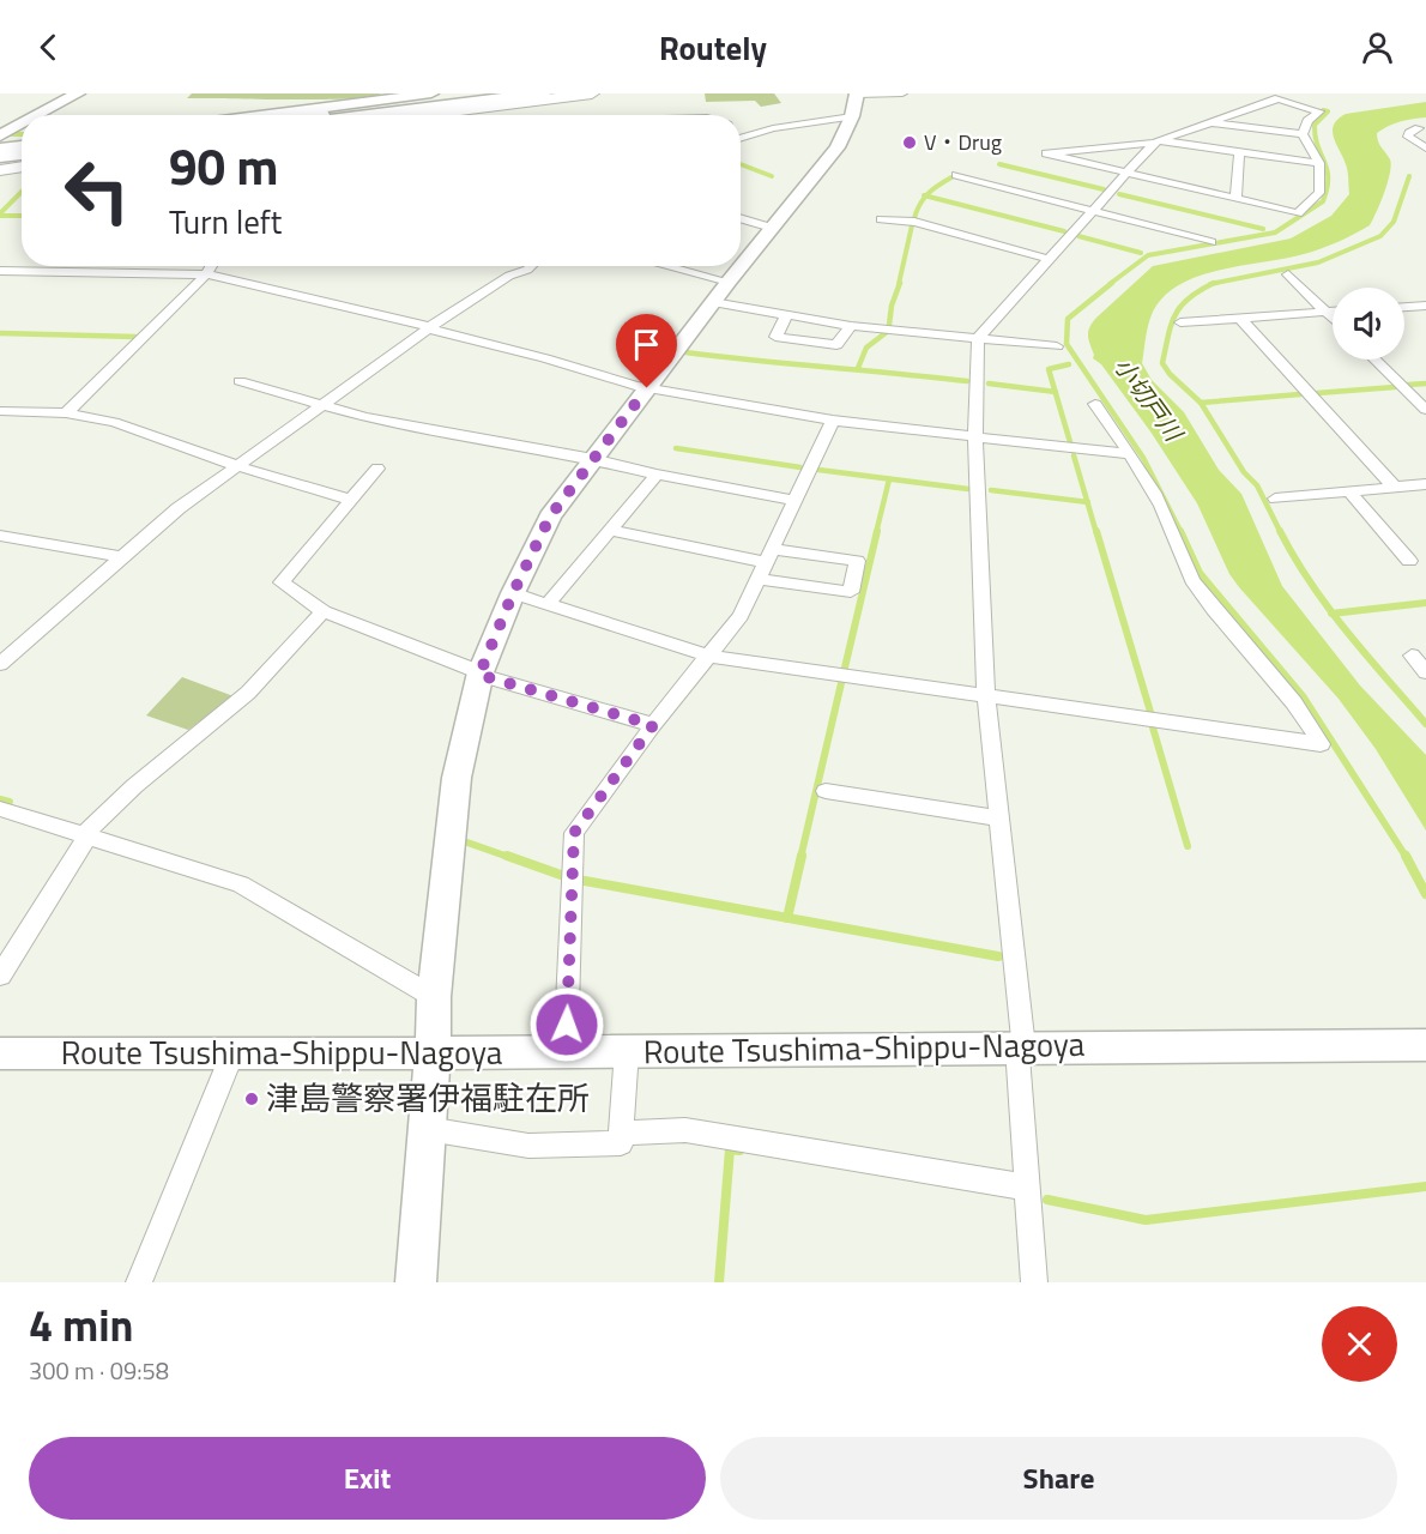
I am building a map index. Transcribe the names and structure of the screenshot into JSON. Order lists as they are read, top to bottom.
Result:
{
  "streets": {
    "main road": ["Route Tsushima-Shippu-Nagoya"]
  },
  "water": ["小切戸川"],
  "places": ["V・Drug", "津島警察署伊福駐在所"],
  "page": {
    "header": "Routely",
    "turn": ["90 m", "Turn left"],
    "heading": ["4 min", "300 m · 09:58"],
    "buttons": ["Exit", "Share"]
  }
}
